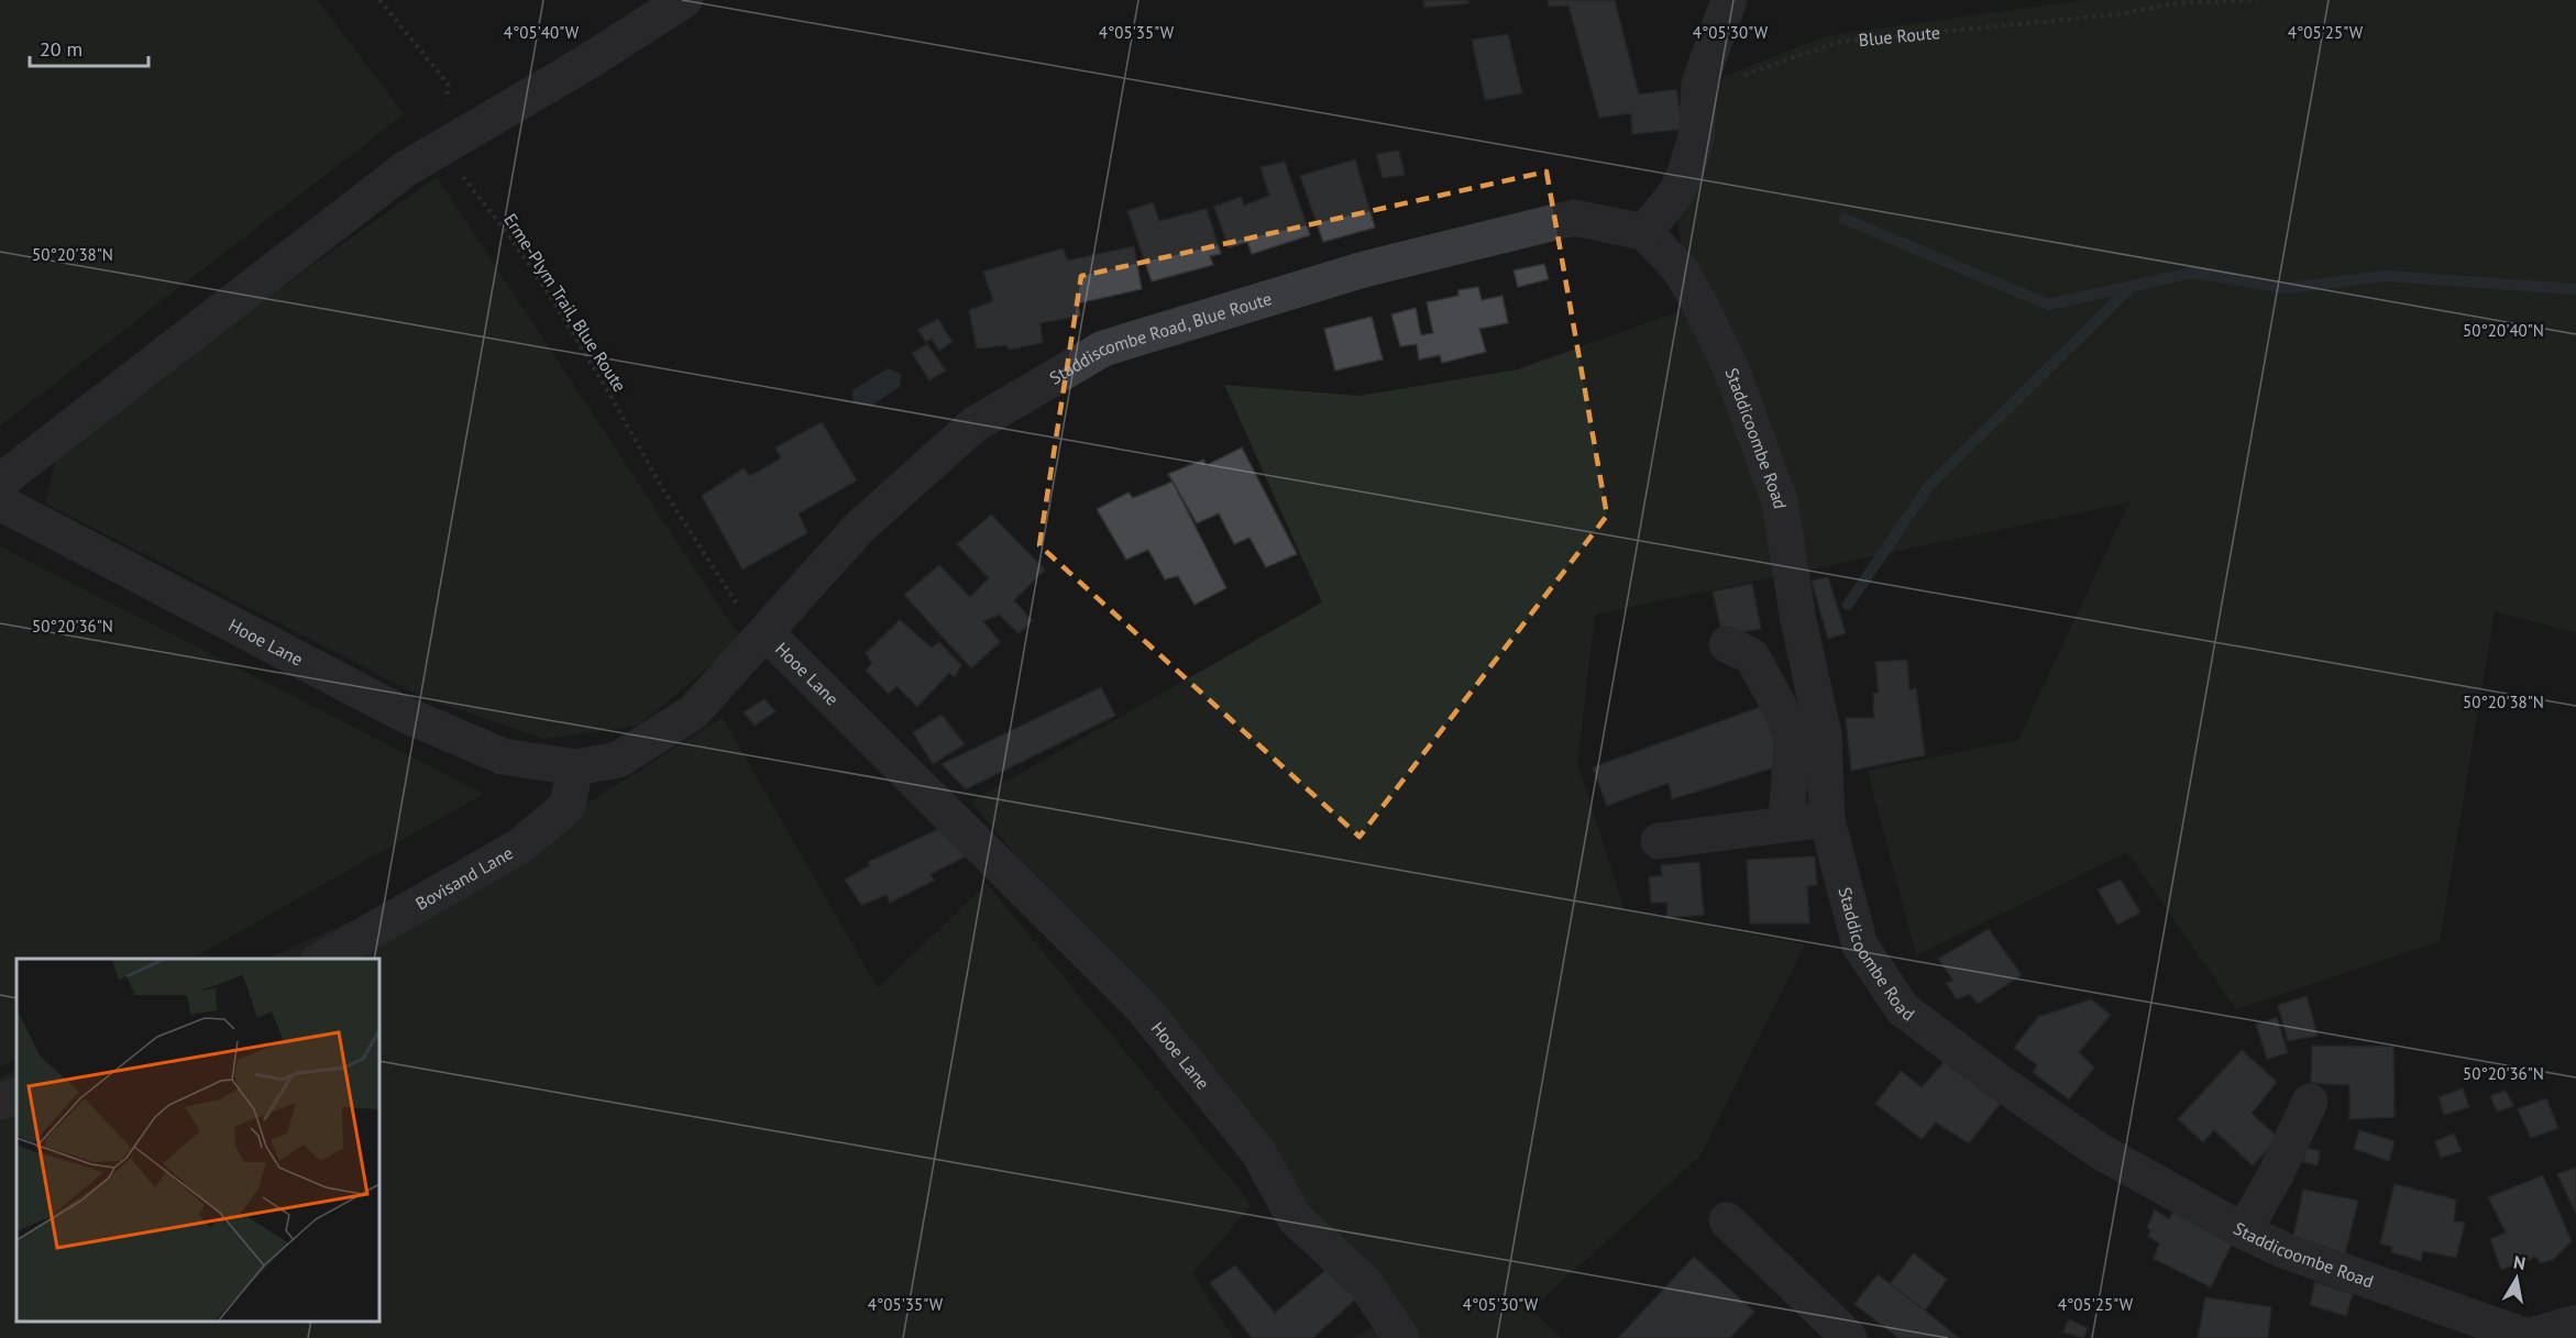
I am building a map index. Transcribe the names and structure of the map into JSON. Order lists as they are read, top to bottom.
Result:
{
  "streets": {
    "street": [
      "Staddiscombe Road, Blue Route",
      "Staddicoombe Road",
      "Hooe Lane",
      "Bovisand Lane"
    ],
    "path": ["Blue Route", "Erme-Plym Trail, Blue Route"]
  },
  "crossings": [
    ["Staddiscombe Road, Blue Route", "Staddicoombe Road"],
    ["Staddiscombe Road, Blue Route", "Hooe Lane"],
    ["Hooe Lane", "Bovisand Lane"]
  ],
  "scale_bar": "20 m",
  "north": "top",
  "coordinates": [
    "4°05'40\"W",
    "4°05'35\"W",
    "4°05'30\"W",
    "4°05'25\"W",
    "50°20'38\"N",
    "50°20'40\"N",
    "50°20'36\"N"
  ]
}
